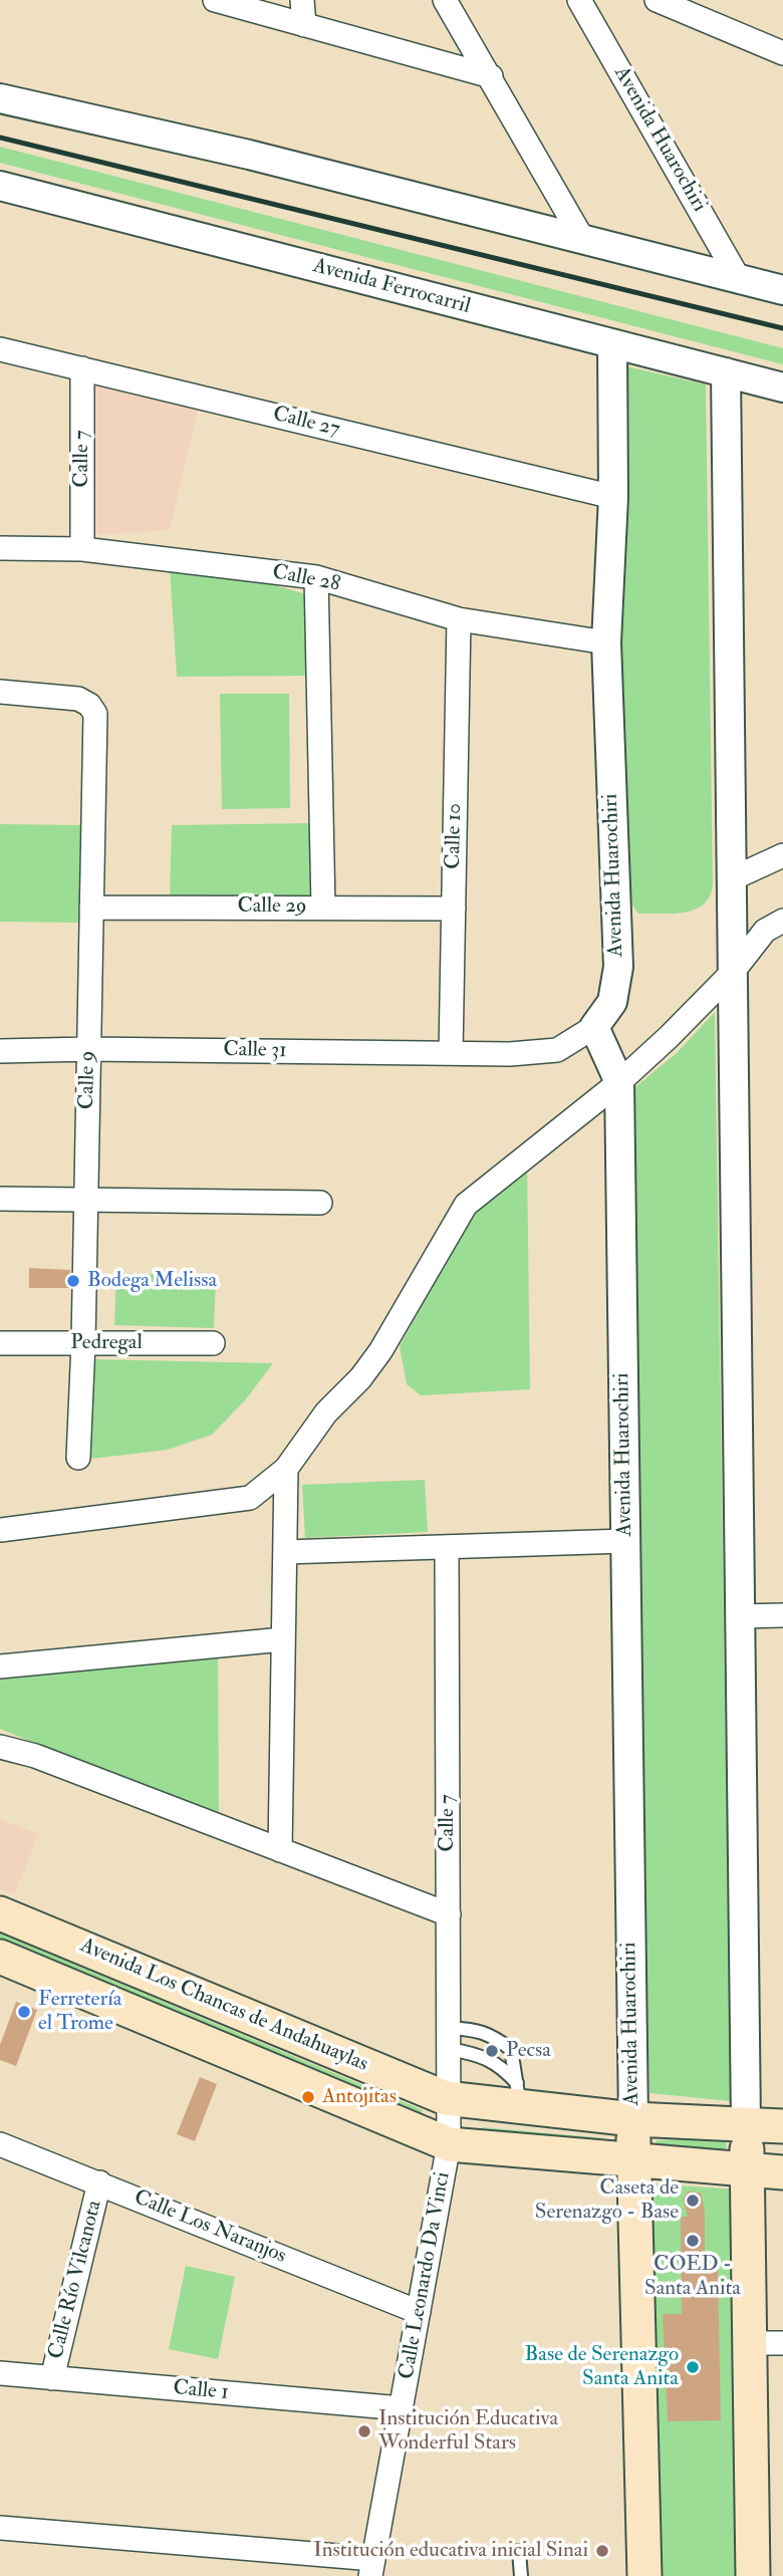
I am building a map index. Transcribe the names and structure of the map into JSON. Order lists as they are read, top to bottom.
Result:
{
  "streets": {
    "main road": ["Avenida Huarochiri", "Avenida Los Chancas de Andahuaylas"],
    "street": [
      "Avenida Ferrocarril",
      "Calle 27",
      "Calle 7",
      "Calle 28",
      "Calle 10",
      "Calle 29",
      "Calle 31",
      "Calle 9",
      "Pedregal",
      "Calle Los Naranjos",
      "Calle Leonardo Da Vinci",
      "Calle Río Vilcanota",
      "Calle 1"
    ]
  },
  "crossings": [
    ["Avenida Huarochiri", "Avenida Ferrocarril"],
    ["Avenida Huarochiri", "Calle 27"],
    ["Avenida Huarochiri", "Calle 28"],
    ["Avenida Huarochiri", "Calle 31"],
    ["Avenida Huarochiri", "Avenida Los Chancas de Andahuaylas"],
    ["Calle 27", "Calle 7"],
    ["Calle 7", "Calle 28"],
    ["Calle 7", "Avenida Los Chancas de Andahuaylas"],
    ["Calle 7", "Calle Leonardo Da Vinci"],
    ["Calle 28", "Calle 10"],
    ["Calle 10", "Calle 29"],
    ["Calle 10", "Calle 31"],
    ["Calle 29", "Calle 9"],
    ["Calle 31", "Calle 9"],
    ["Calle 9", "Pedregal"],
    ["Avenida Los Chancas de Andahuaylas", "Calle Leonardo Da Vinci"],
    ["Calle Los Naranjos", "Calle Leonardo Da Vinci"],
    ["Calle Los Naranjos", "Calle Río Vilcanota"],
    ["Calle Leonardo Da Vinci", "Calle 1"],
    ["Calle Río Vilcanota", "Calle 1"]
  ],
  "places": [
    "Bodega Melissa",
    "Ferretería el Trome",
    "Pecsa",
    "Antojitas",
    "Caseta de Serenazgo - Base",
    "COED - Santa Anita",
    "Base de Serenazgo Santa Anita",
    "Institución Educativa Wonderful Stars",
    "Institución educativa inicial Sinai"
  ]
}
